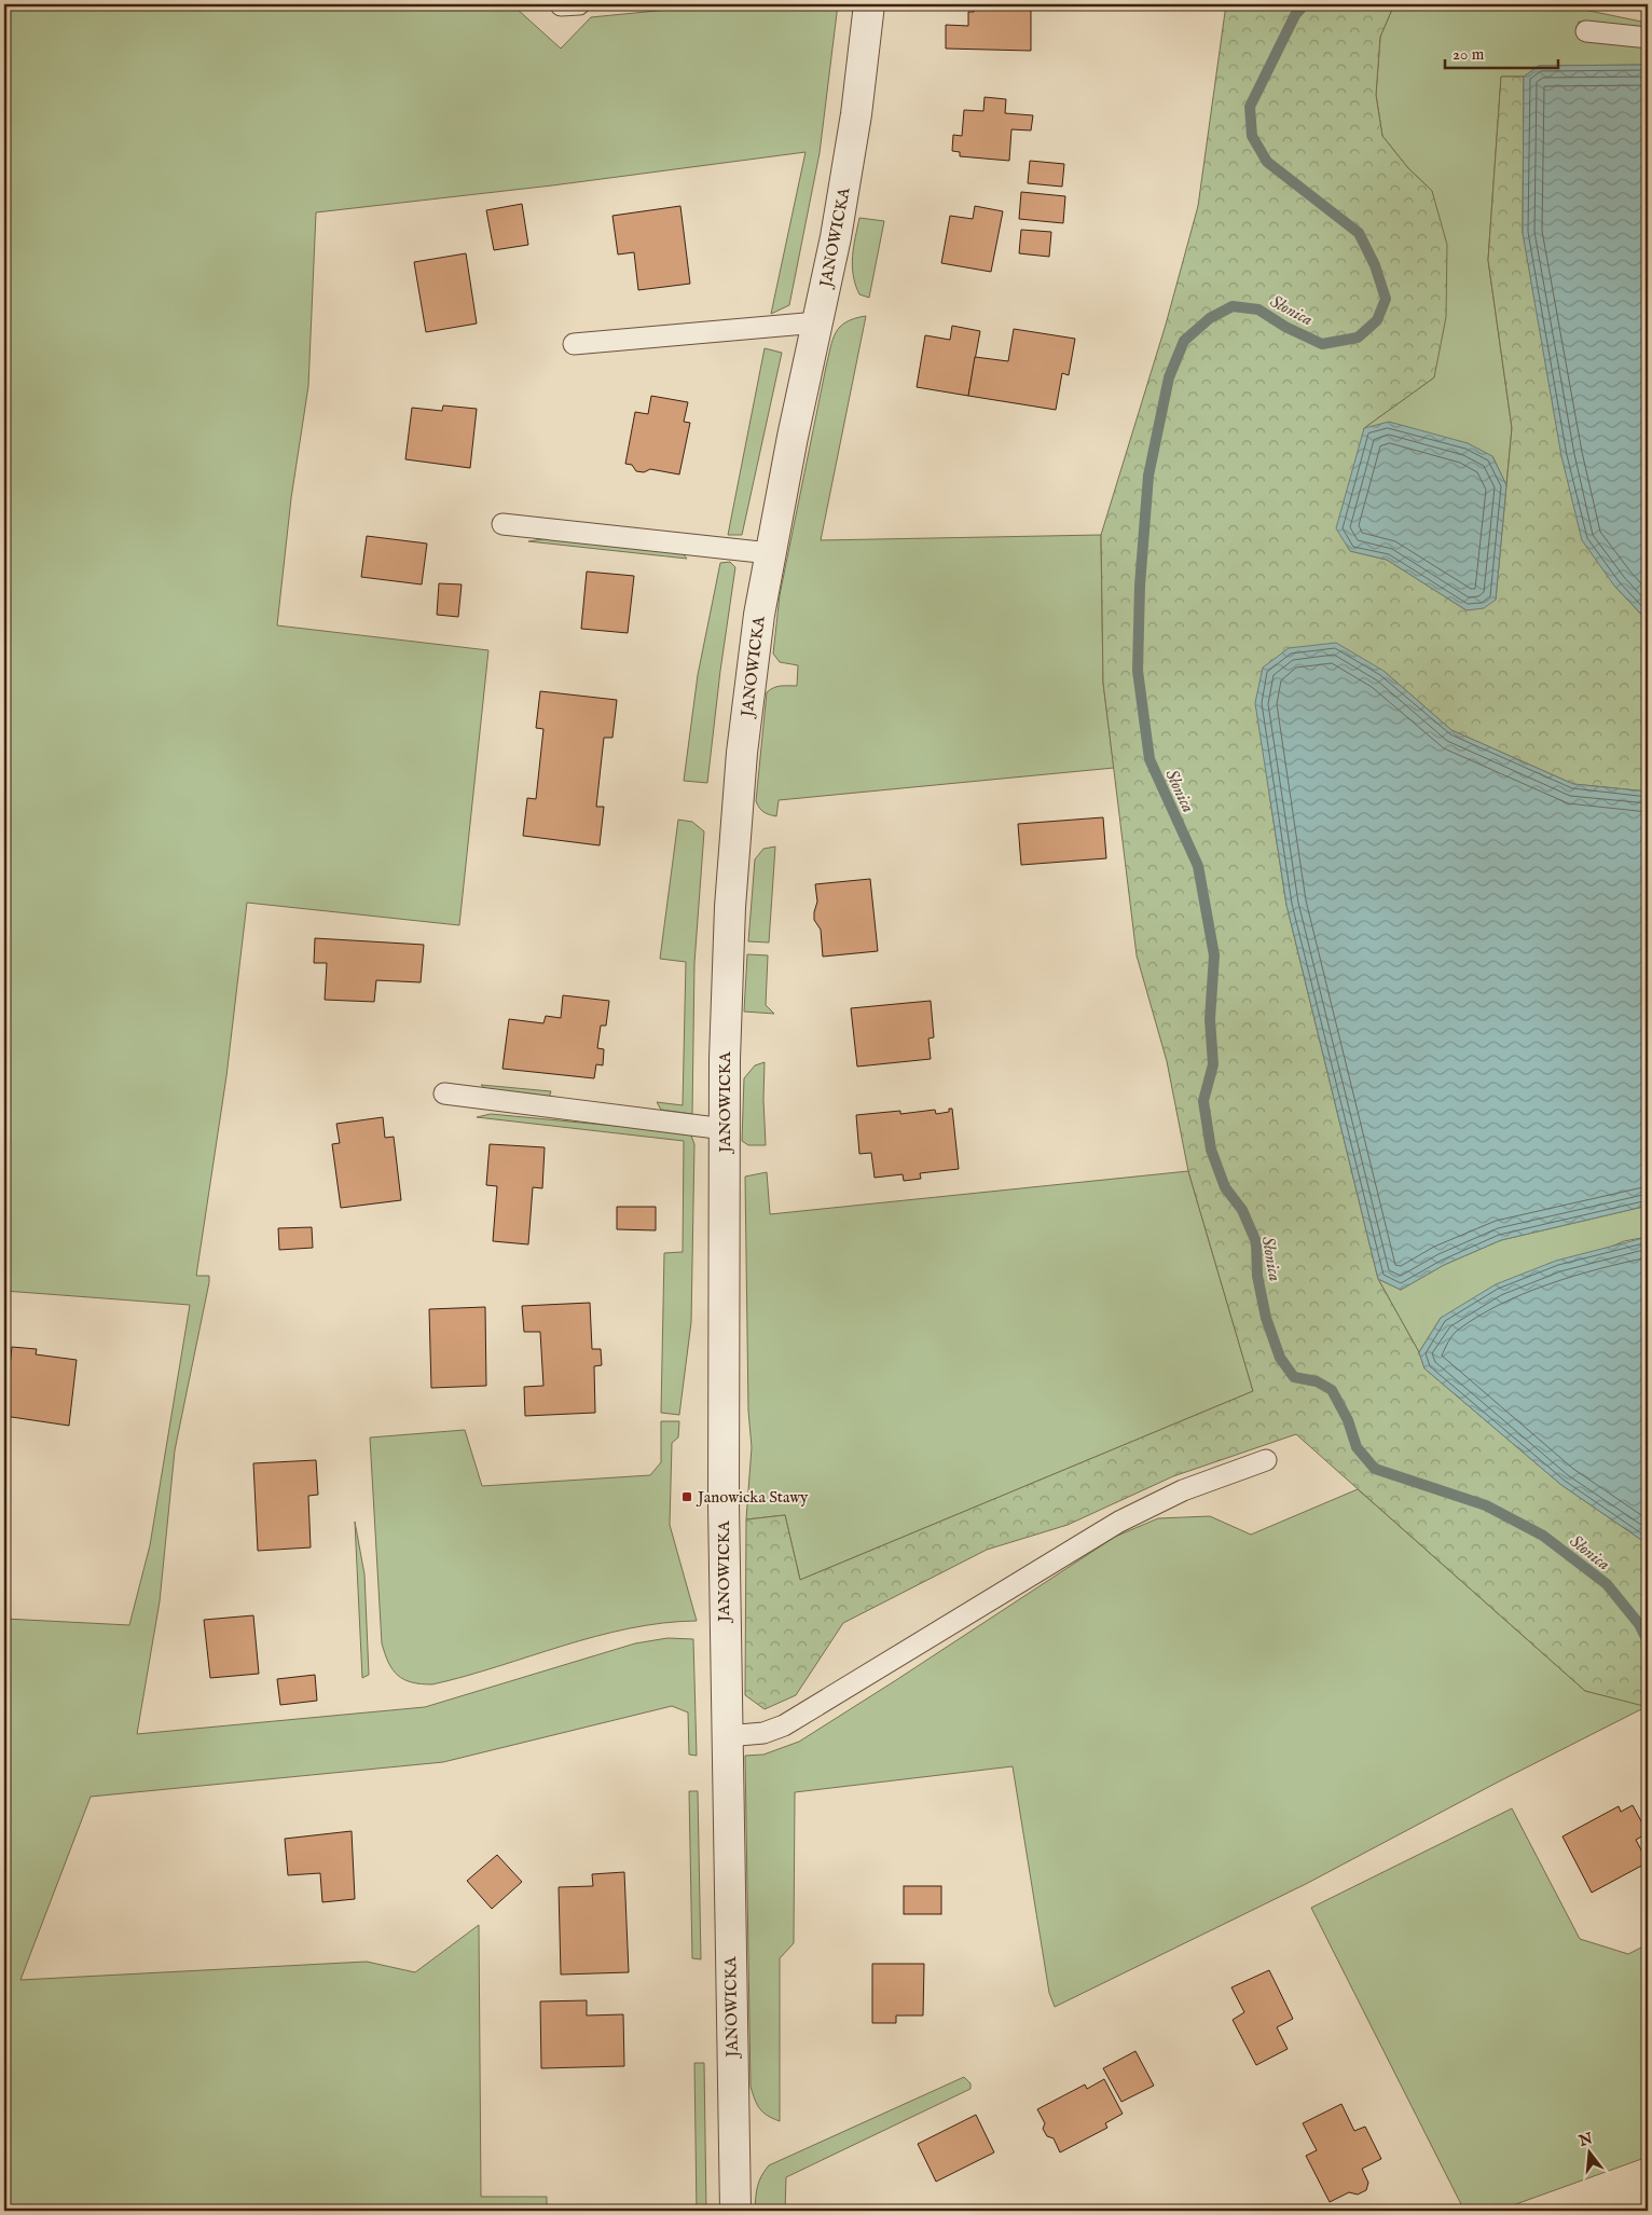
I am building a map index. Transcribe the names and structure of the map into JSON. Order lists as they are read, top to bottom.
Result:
{
  "streets": {
    "street": ["JANOWICKA"]
  },
  "water": ["Słonica"],
  "places": {
    "transit": ["Janowicka Stawy"]
  },
  "scale_bar": "20 m",
  "north": "top"
}
